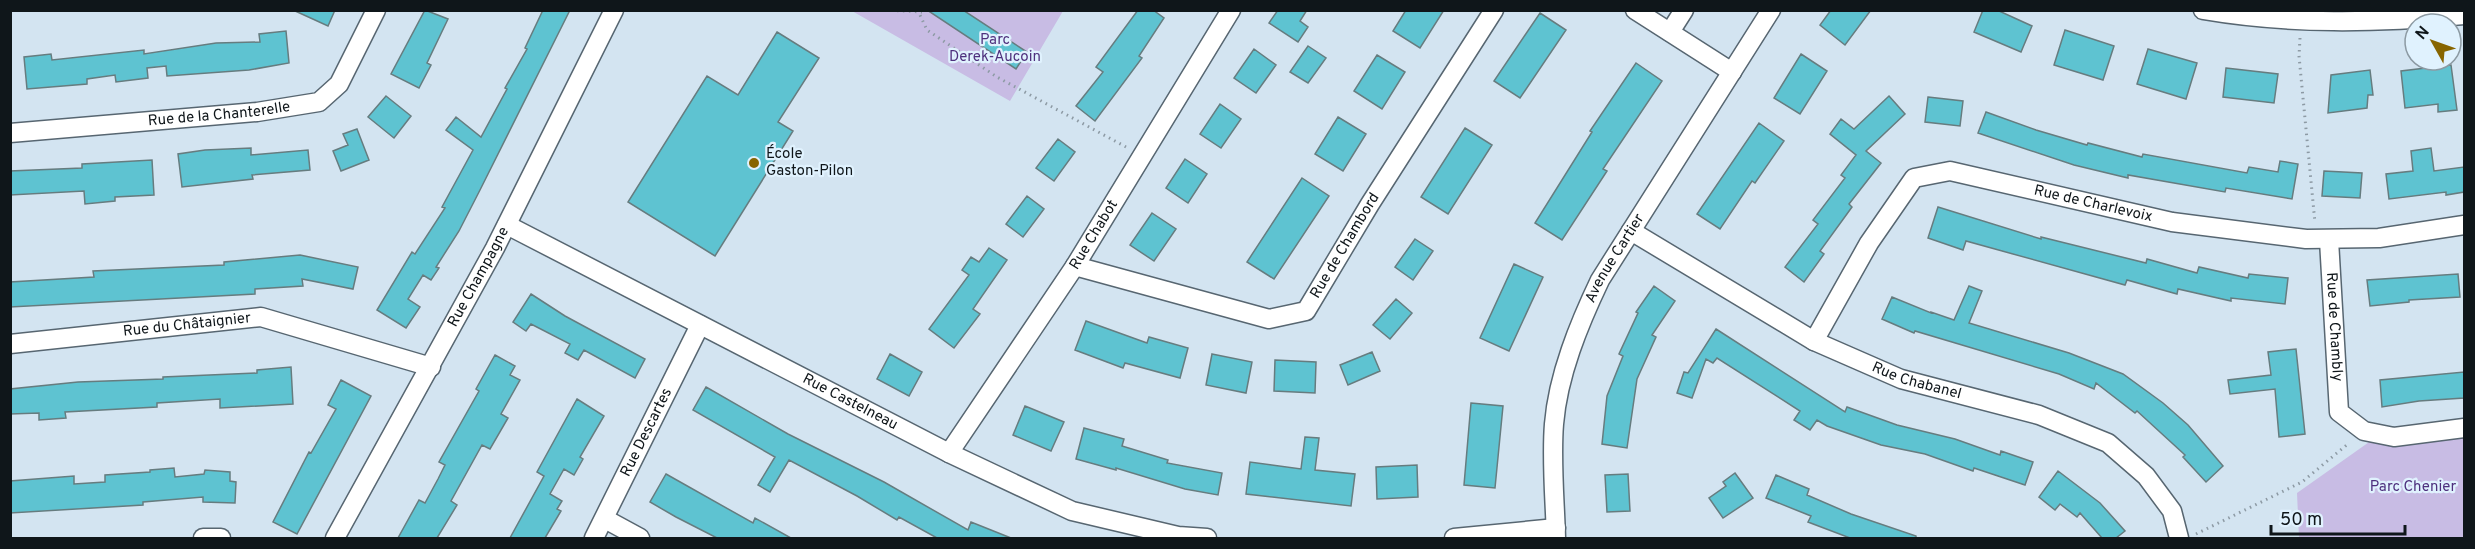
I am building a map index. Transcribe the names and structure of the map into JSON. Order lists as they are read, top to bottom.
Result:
{
  "streets": {
    "street": [
      "Rue de la Chanterelle",
      "Rue de Charlevoix",
      "Rue Chabot",
      "Rue de Chambord",
      "Avenue Cartier",
      "Rue Champagne",
      "Rue du Châtaignier",
      "Rue de Chambly",
      "Rue Chabanel",
      "Rue Castelneau",
      "Rue Descartes"
    ]
  },
  "crossings": [
    ["Rue de Charlevoix", "Rue de Chambly"],
    ["Rue de Charlevoix", "Rue Chabanel"],
    ["Rue Chabot", "Rue de Chambord"],
    ["Rue Chabot", "Rue Castelneau"],
    ["Avenue Cartier", "Rue Chabanel"],
    ["Rue Champagne", "Rue du Châtaignier"],
    ["Rue Champagne", "Rue Castelneau"],
    ["Rue Castelneau", "Rue Descartes"]
  ],
  "parks": ["Parc Derek-Aucoin", "Parc Chenier"],
  "places": ["École Gaston-Pilon"],
  "scale_bar": "50 m",
  "north": "top left"
}
